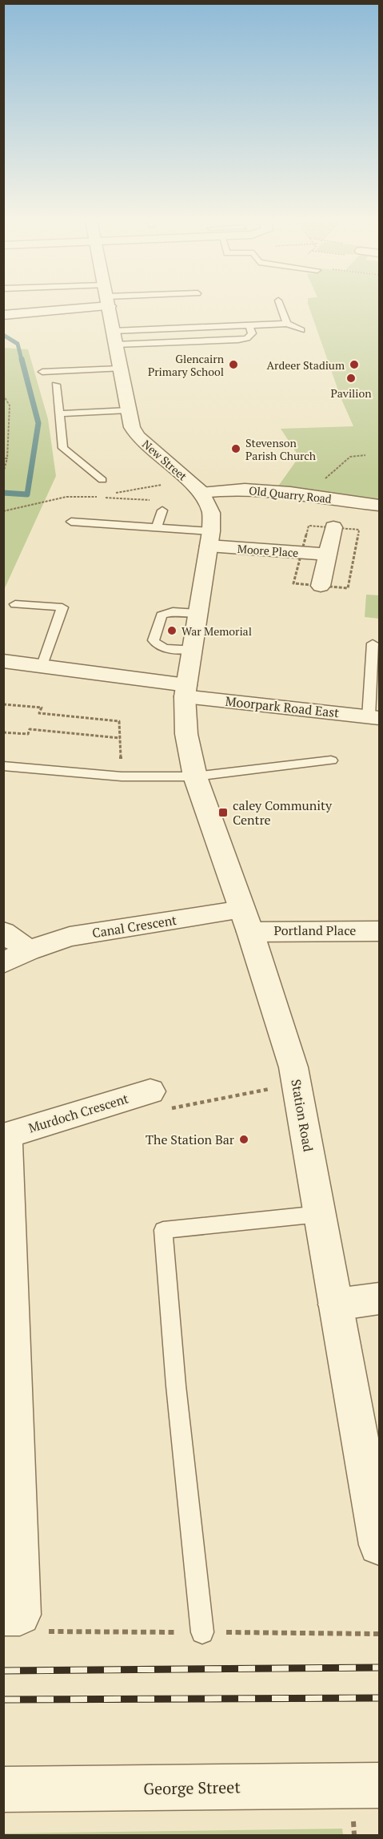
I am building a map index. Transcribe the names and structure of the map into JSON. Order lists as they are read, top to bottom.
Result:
{
  "streets": {
    "street": [
      "New Street",
      "Old Quarry Road",
      "Moore Place",
      "Moorpark Road East",
      "Canal Crescent",
      "Portland Place",
      "Murdoch Crescent",
      "Station Road",
      "George Street"
    ]
  },
  "crossings": [
    ["New Street", "Old Quarry Road"],
    ["New Street", "Moore Place"],
    ["New Street", "Moorpark Road East"],
    ["New Street", "Station Road"],
    ["Moorpark Road East", "Station Road"],
    ["Canal Crescent", "Portland Place"],
    ["Canal Crescent", "Station Road"],
    ["Portland Place", "Station Road"]
  ],
  "places": {
    "other": [
      "Glencairn Primary School",
      "Ardeer Stadium",
      "Pavilion",
      "Stevenson Parish Church",
      "War Memorial",
      "The Station Bar"
    ],
    "transit": ["caley Community Centre"]
  }
}
